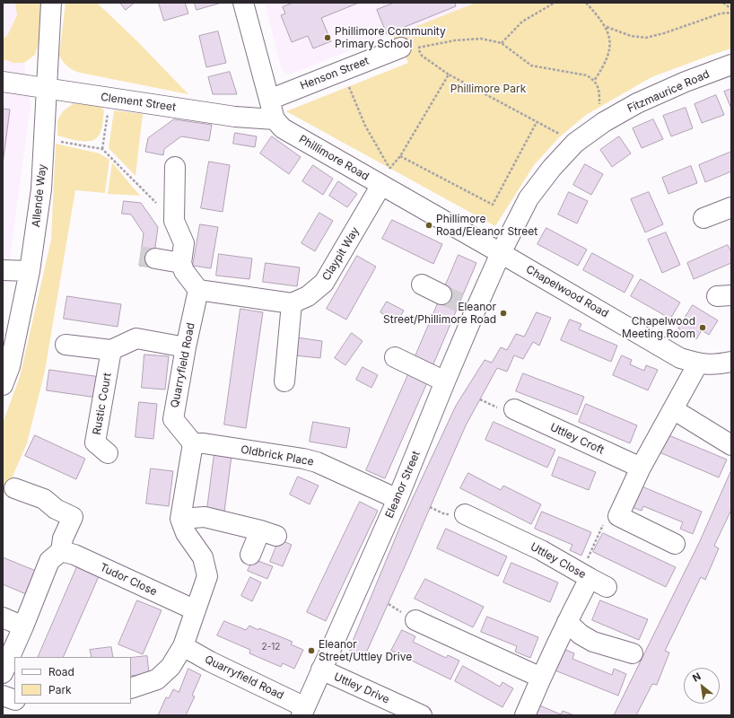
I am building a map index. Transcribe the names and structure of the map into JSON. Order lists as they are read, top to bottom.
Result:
{
  "streets": {
    "street": [
      "Henson Street",
      "Fitzmaurice Road",
      "Clement Street",
      "Phillimore Road",
      "Allende Way",
      "Claypit Way",
      "Chapelwood Road",
      "Quarryfield Road",
      "Rustic Court",
      "Uttley Croft",
      "Oldbrick Place",
      "Eleanor Street",
      "Uttley Close",
      "Tudor Close",
      "Uttley Drive"
    ]
  },
  "crossings": [
    ["Fitzmaurice Road", "Phillimore Road"],
    ["Fitzmaurice Road", "Chapelwood Road"],
    ["Fitzmaurice Road", "Eleanor Street"],
    ["Clement Street", "Phillimore Road"],
    ["Clement Street", "Allende Way"],
    ["Phillimore Road", "Claypit Way"],
    ["Phillimore Road", "Chapelwood Road"],
    ["Phillimore Road", "Eleanor Street"],
    ["Chapelwood Road", "Eleanor Street"],
    ["Quarryfield Road", "Oldbrick Place"],
    ["Quarryfield Road", "Eleanor Street"],
    ["Oldbrick Place", "Eleanor Street"],
    ["Eleanor Street", "Uttley Drive"]
  ],
  "parks": ["Phillimore Park"],
  "places": [
    "Phillimore Community Primary School",
    "Phillimore Road/Eleanor Street",
    "Eleanor Street/Phillimore Road",
    "Chapelwood Meeting Room",
    "Eleanor Street/Uttley Drive"
  ],
  "house_numbers": ["2-12"],
  "legend": ["Road", "Park"],
  "north": "top left"
}
